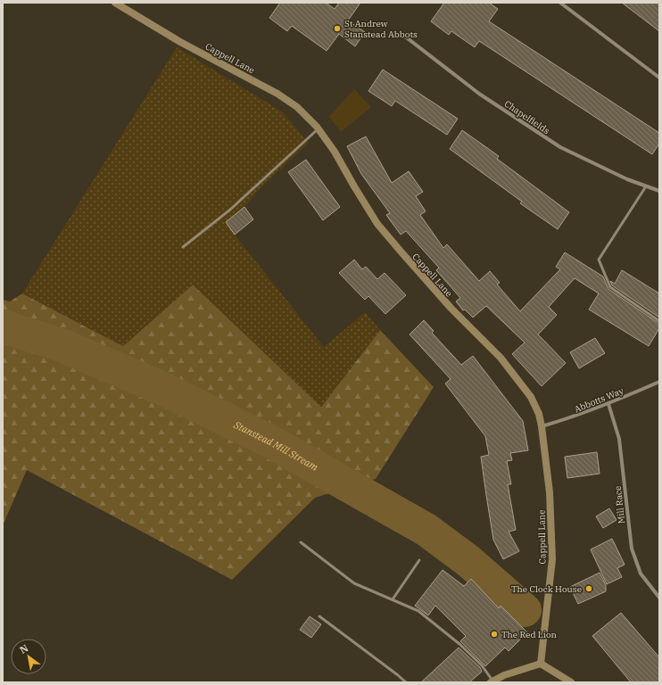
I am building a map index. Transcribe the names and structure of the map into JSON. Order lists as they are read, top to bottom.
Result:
{
  "streets": {
    "street": [
      "Cappell Lane",
      "Chapelfields",
      "Abbotts Way",
      "Mill Race"
    ]
  },
  "crossings": [
    ["Cappell Lane", "Abbotts Way"],
    ["Abbotts Way", "Mill Race"]
  ],
  "water": ["Stanstead Mill Stream"],
  "places": ["St Andrew Stanstead Abbots", "The Clock House", "The Red Lion"],
  "north": "top left"
}
